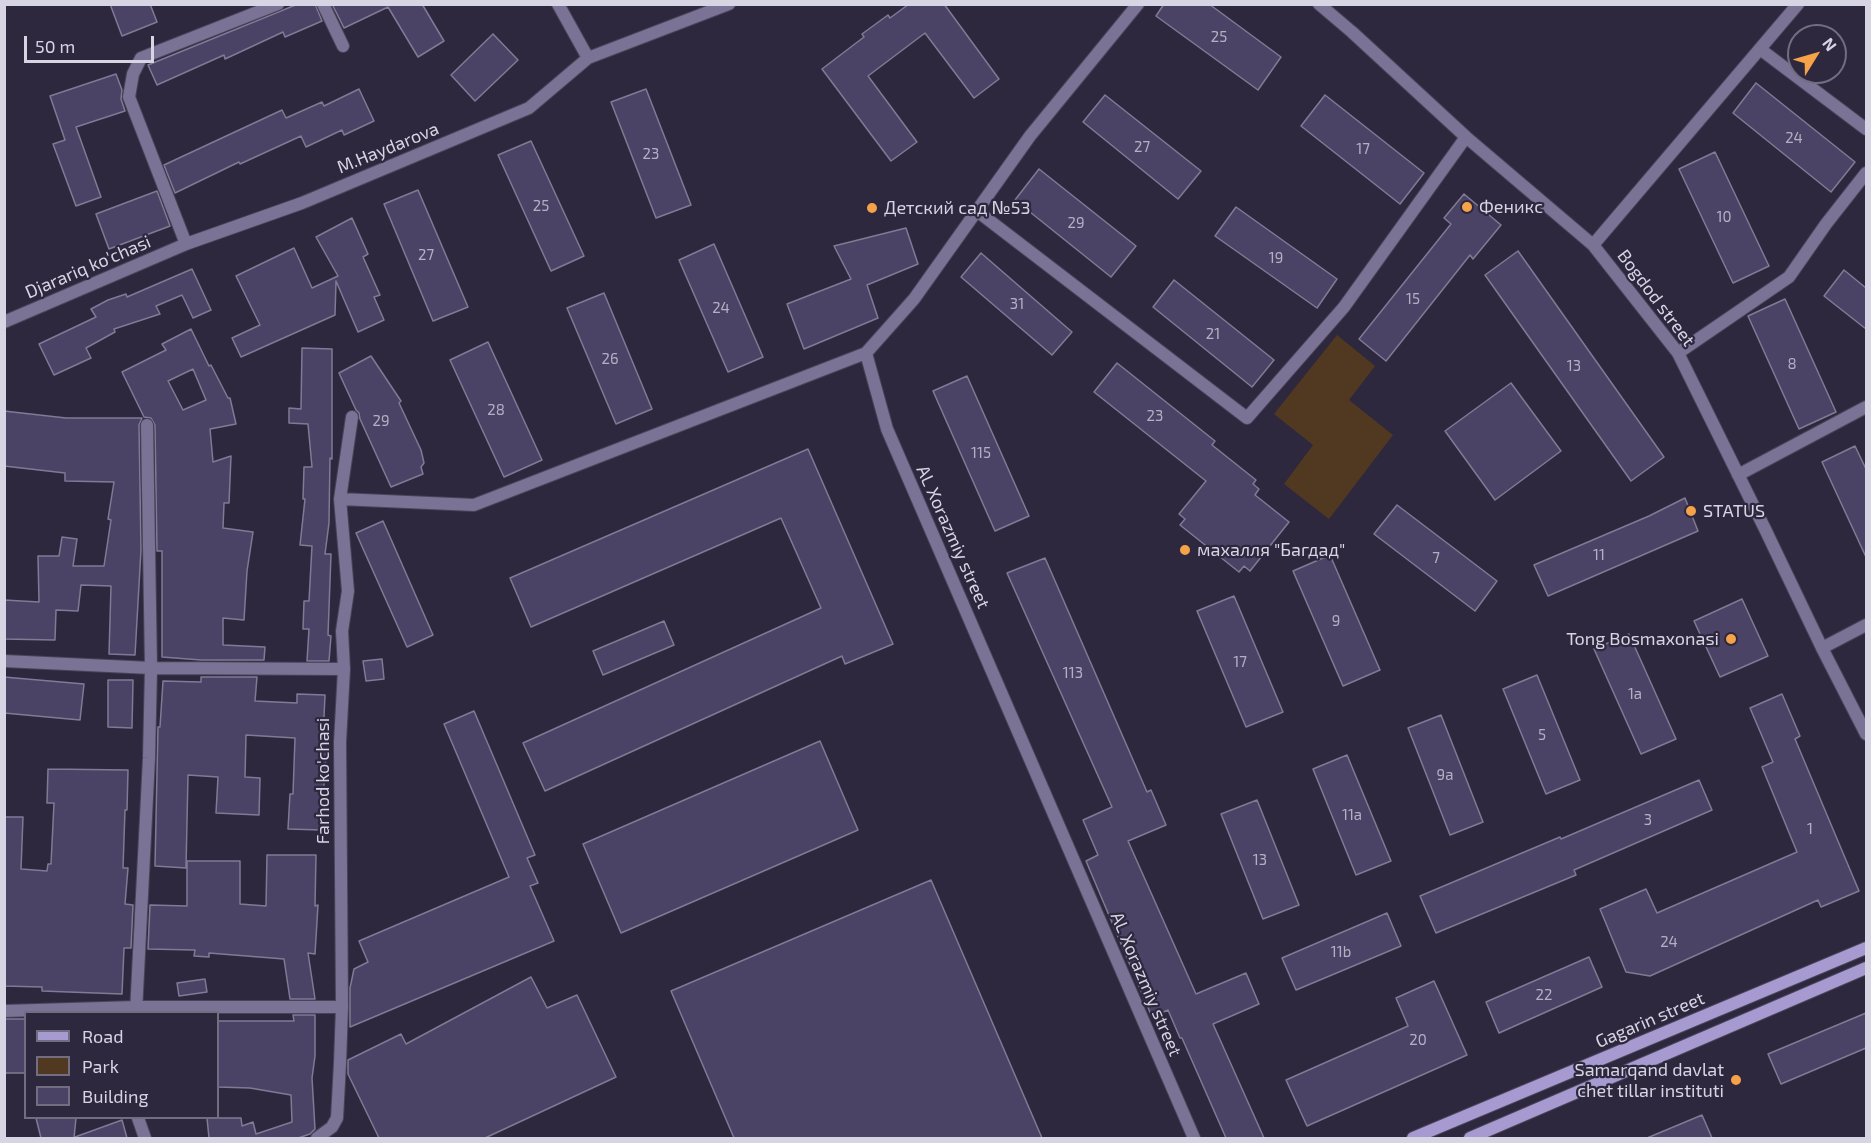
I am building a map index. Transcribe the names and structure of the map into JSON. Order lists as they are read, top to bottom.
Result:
{
  "streets": {
    "main road": ["Gagarin street"],
    "street": [
      "M.Haydarova",
      "Djarariq ko'chasi",
      "Bogdod street",
      "AL Xorazmiy street",
      "Farhod ko'chasi"
    ]
  },
  "crossings": [
    ["M.Haydarova", "Djarariq ko'chasi"]
  ],
  "places": [
    "Феникс",
    "Детский сад №53",
    "STATUS",
    "махалля \"Багдад\"",
    "Tong Bosmaxonasi",
    "Samarqand davlat chet tillar instituti"
  ],
  "house_numbers": [
    "25",
    "24",
    "27",
    "17",
    "23",
    "25",
    "10",
    "29",
    "27",
    "19",
    "15",
    "31",
    "24",
    "21",
    "26",
    "8",
    "13",
    "28",
    "23",
    "29",
    "115",
    "11",
    "7",
    "9",
    "17",
    "113",
    "1a",
    "5",
    "9a",
    "11a",
    "3",
    "1",
    "13",
    "24",
    "11b",
    "22",
    "20"
  ],
  "legend": ["Road", "Park", "Building"],
  "scale_bar": "50 m",
  "north": "top right"
}
